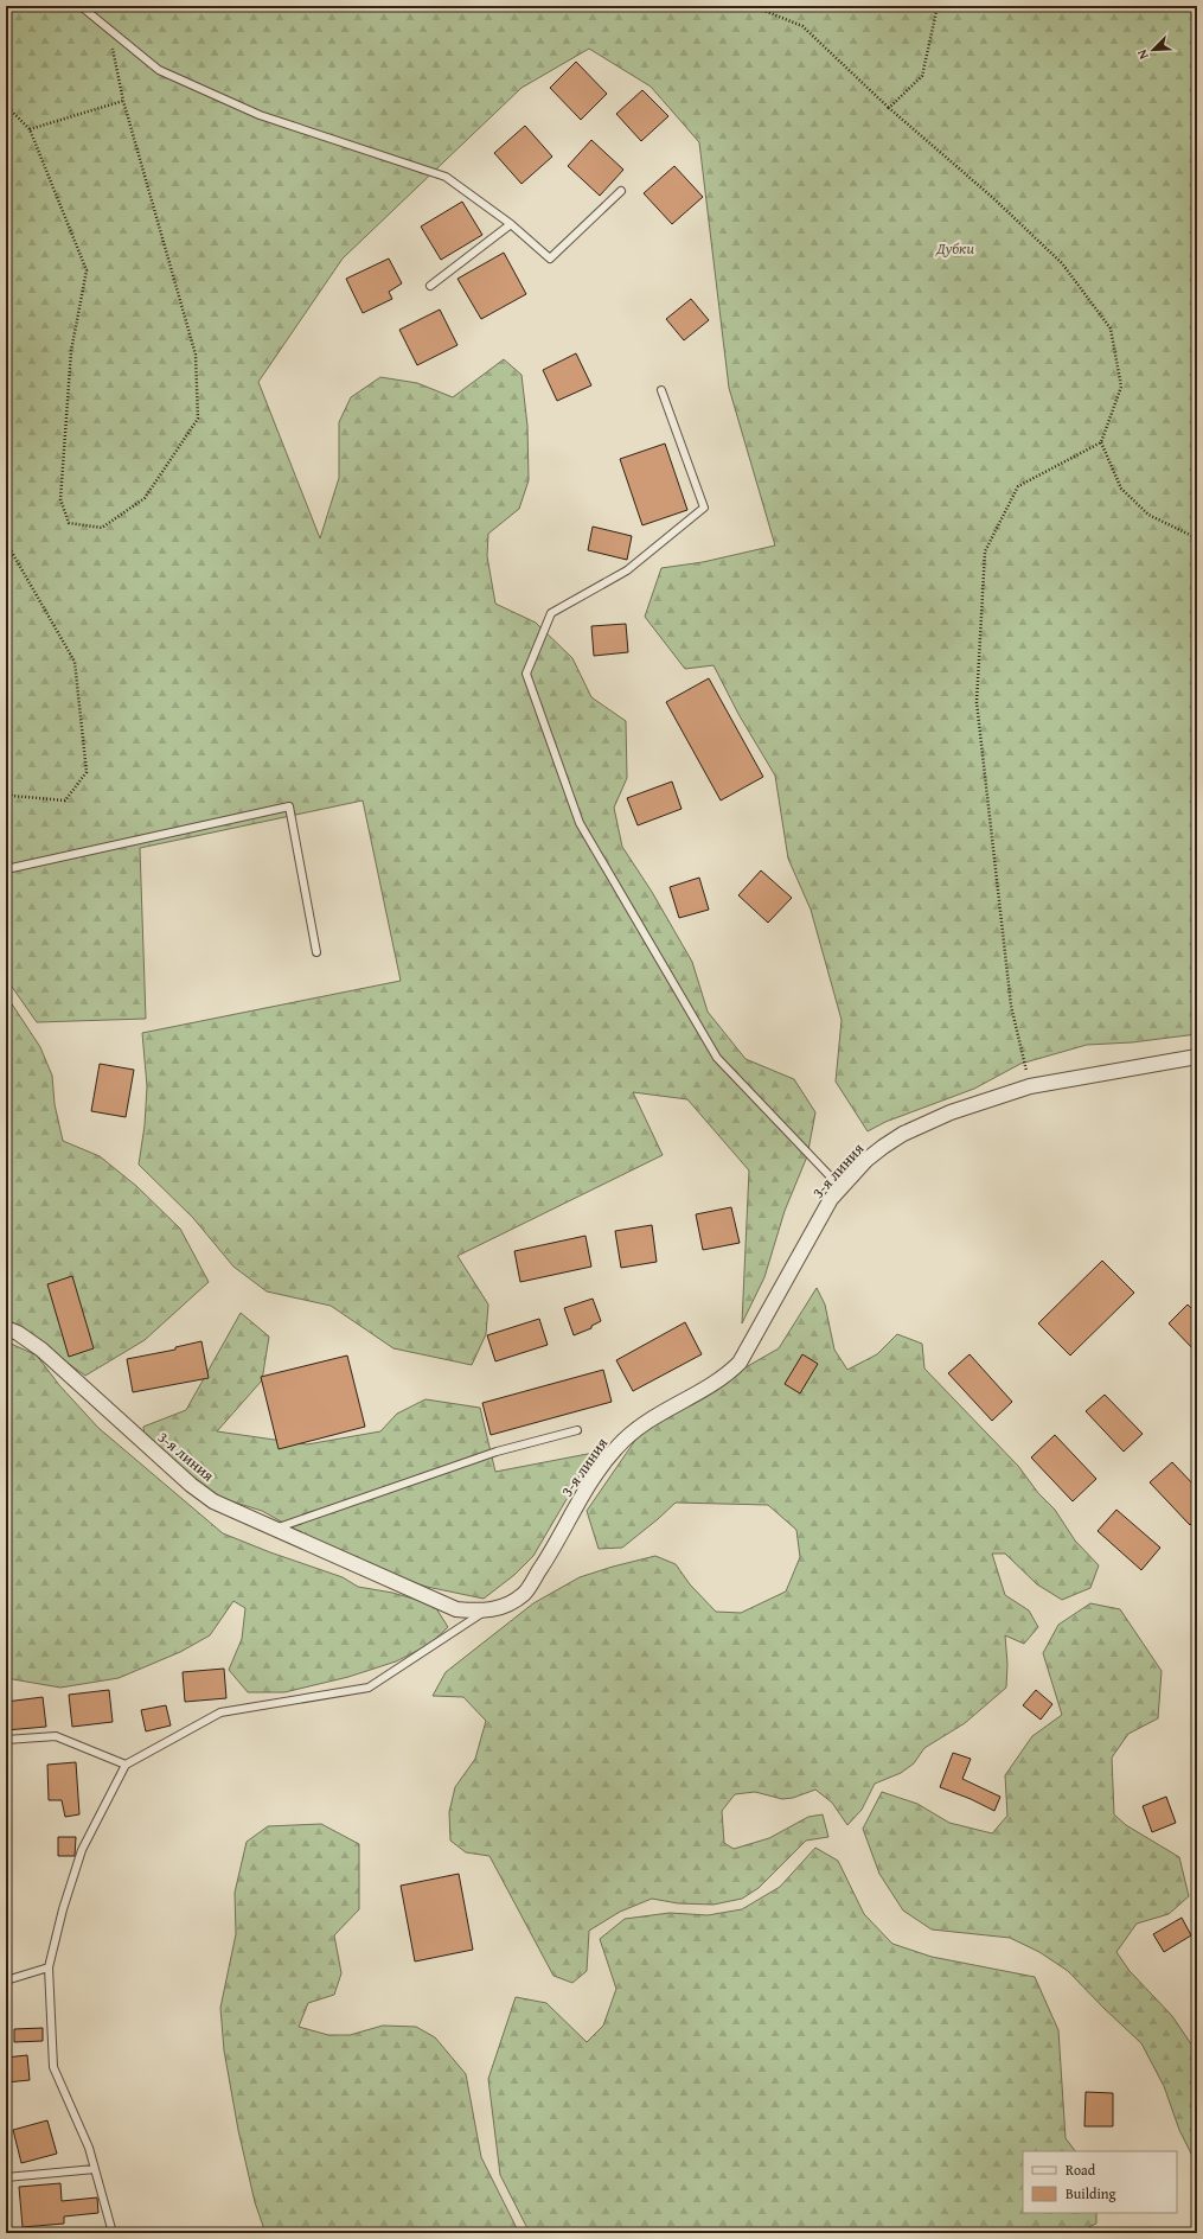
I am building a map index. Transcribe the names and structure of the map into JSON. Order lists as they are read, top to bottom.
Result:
{
  "streets": {
    "street": ["3-я линия"]
  },
  "parks": ["Дубки"],
  "legend": ["Road", "Building"],
  "north": "bottom left"
}
